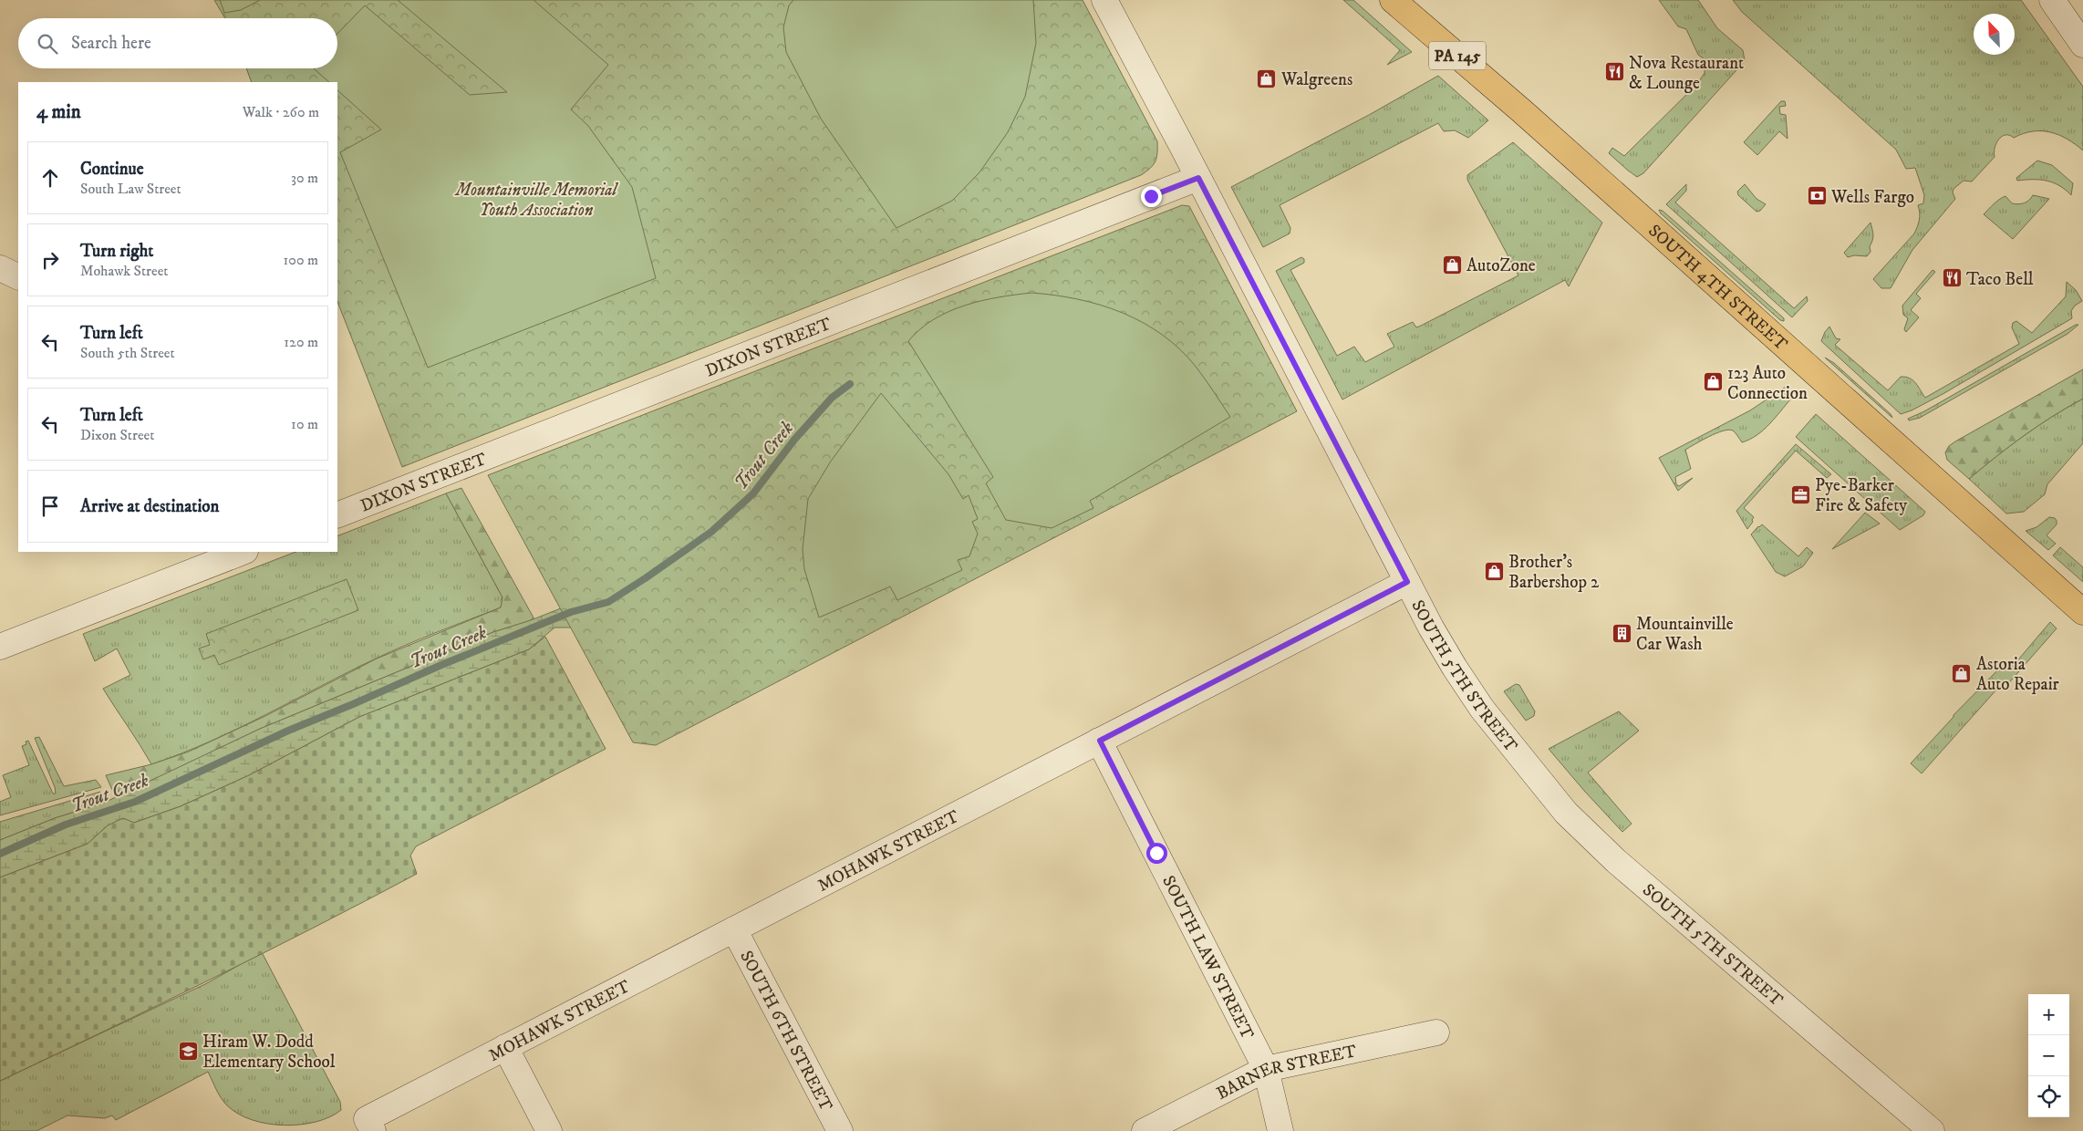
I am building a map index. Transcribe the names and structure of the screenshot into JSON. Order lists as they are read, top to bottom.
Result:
{
  "streets": {
    "main road": ["PA 145", "SOUTH 4TH STREET"],
    "street": [
      "DIXON STREET",
      "SOUTH 5TH STREET",
      "MOHAWK STREET",
      "SOUTH LAW STREET",
      "SOUTH 6TH STREET",
      "BARNER STREET"
    ]
  },
  "crossings": [
    ["DIXON STREET", "SOUTH 5TH STREET"],
    ["SOUTH 5TH STREET", "MOHAWK STREET"],
    ["MOHAWK STREET", "SOUTH LAW STREET"],
    ["MOHAWK STREET", "SOUTH 6TH STREET"],
    ["SOUTH LAW STREET", "BARNER STREET"]
  ],
  "water": ["Trout Creek"],
  "parks": ["Mountainville Memorial Youth Association"],
  "places": {
    "restaurant": ["Nova Restaurant & Lounge", "Taco Bell"],
    "shop": [
      "Walgreens",
      "AutoZone",
      "123 Auto Connection",
      "Brother's Barbershop 2",
      "Astoria Auto Repair"
    ],
    "bank": ["Wells Fargo"],
    "office": ["Pye-Barker Fire & Safety"],
    "building": ["Mountainville Car Wash"],
    "school or university": ["Hiram W. Dodd Elementary School"]
  },
  "north": "top left",
  "page": {
    "search": "Search here",
    "heading": ["4 min", "Walk · 260 m"],
    "list": [
      ["Continue", "South Law Street", "30 m"],
      ["Turn right", "Mohawk Street", "100 m"],
      ["Turn left", "South 5th Street", "120 m"],
      ["Turn left", "Dixon Street", "10 m"],
      "Arrive at destination"
    ],
    "map_buttons": ["+", "−"]
  }
}
